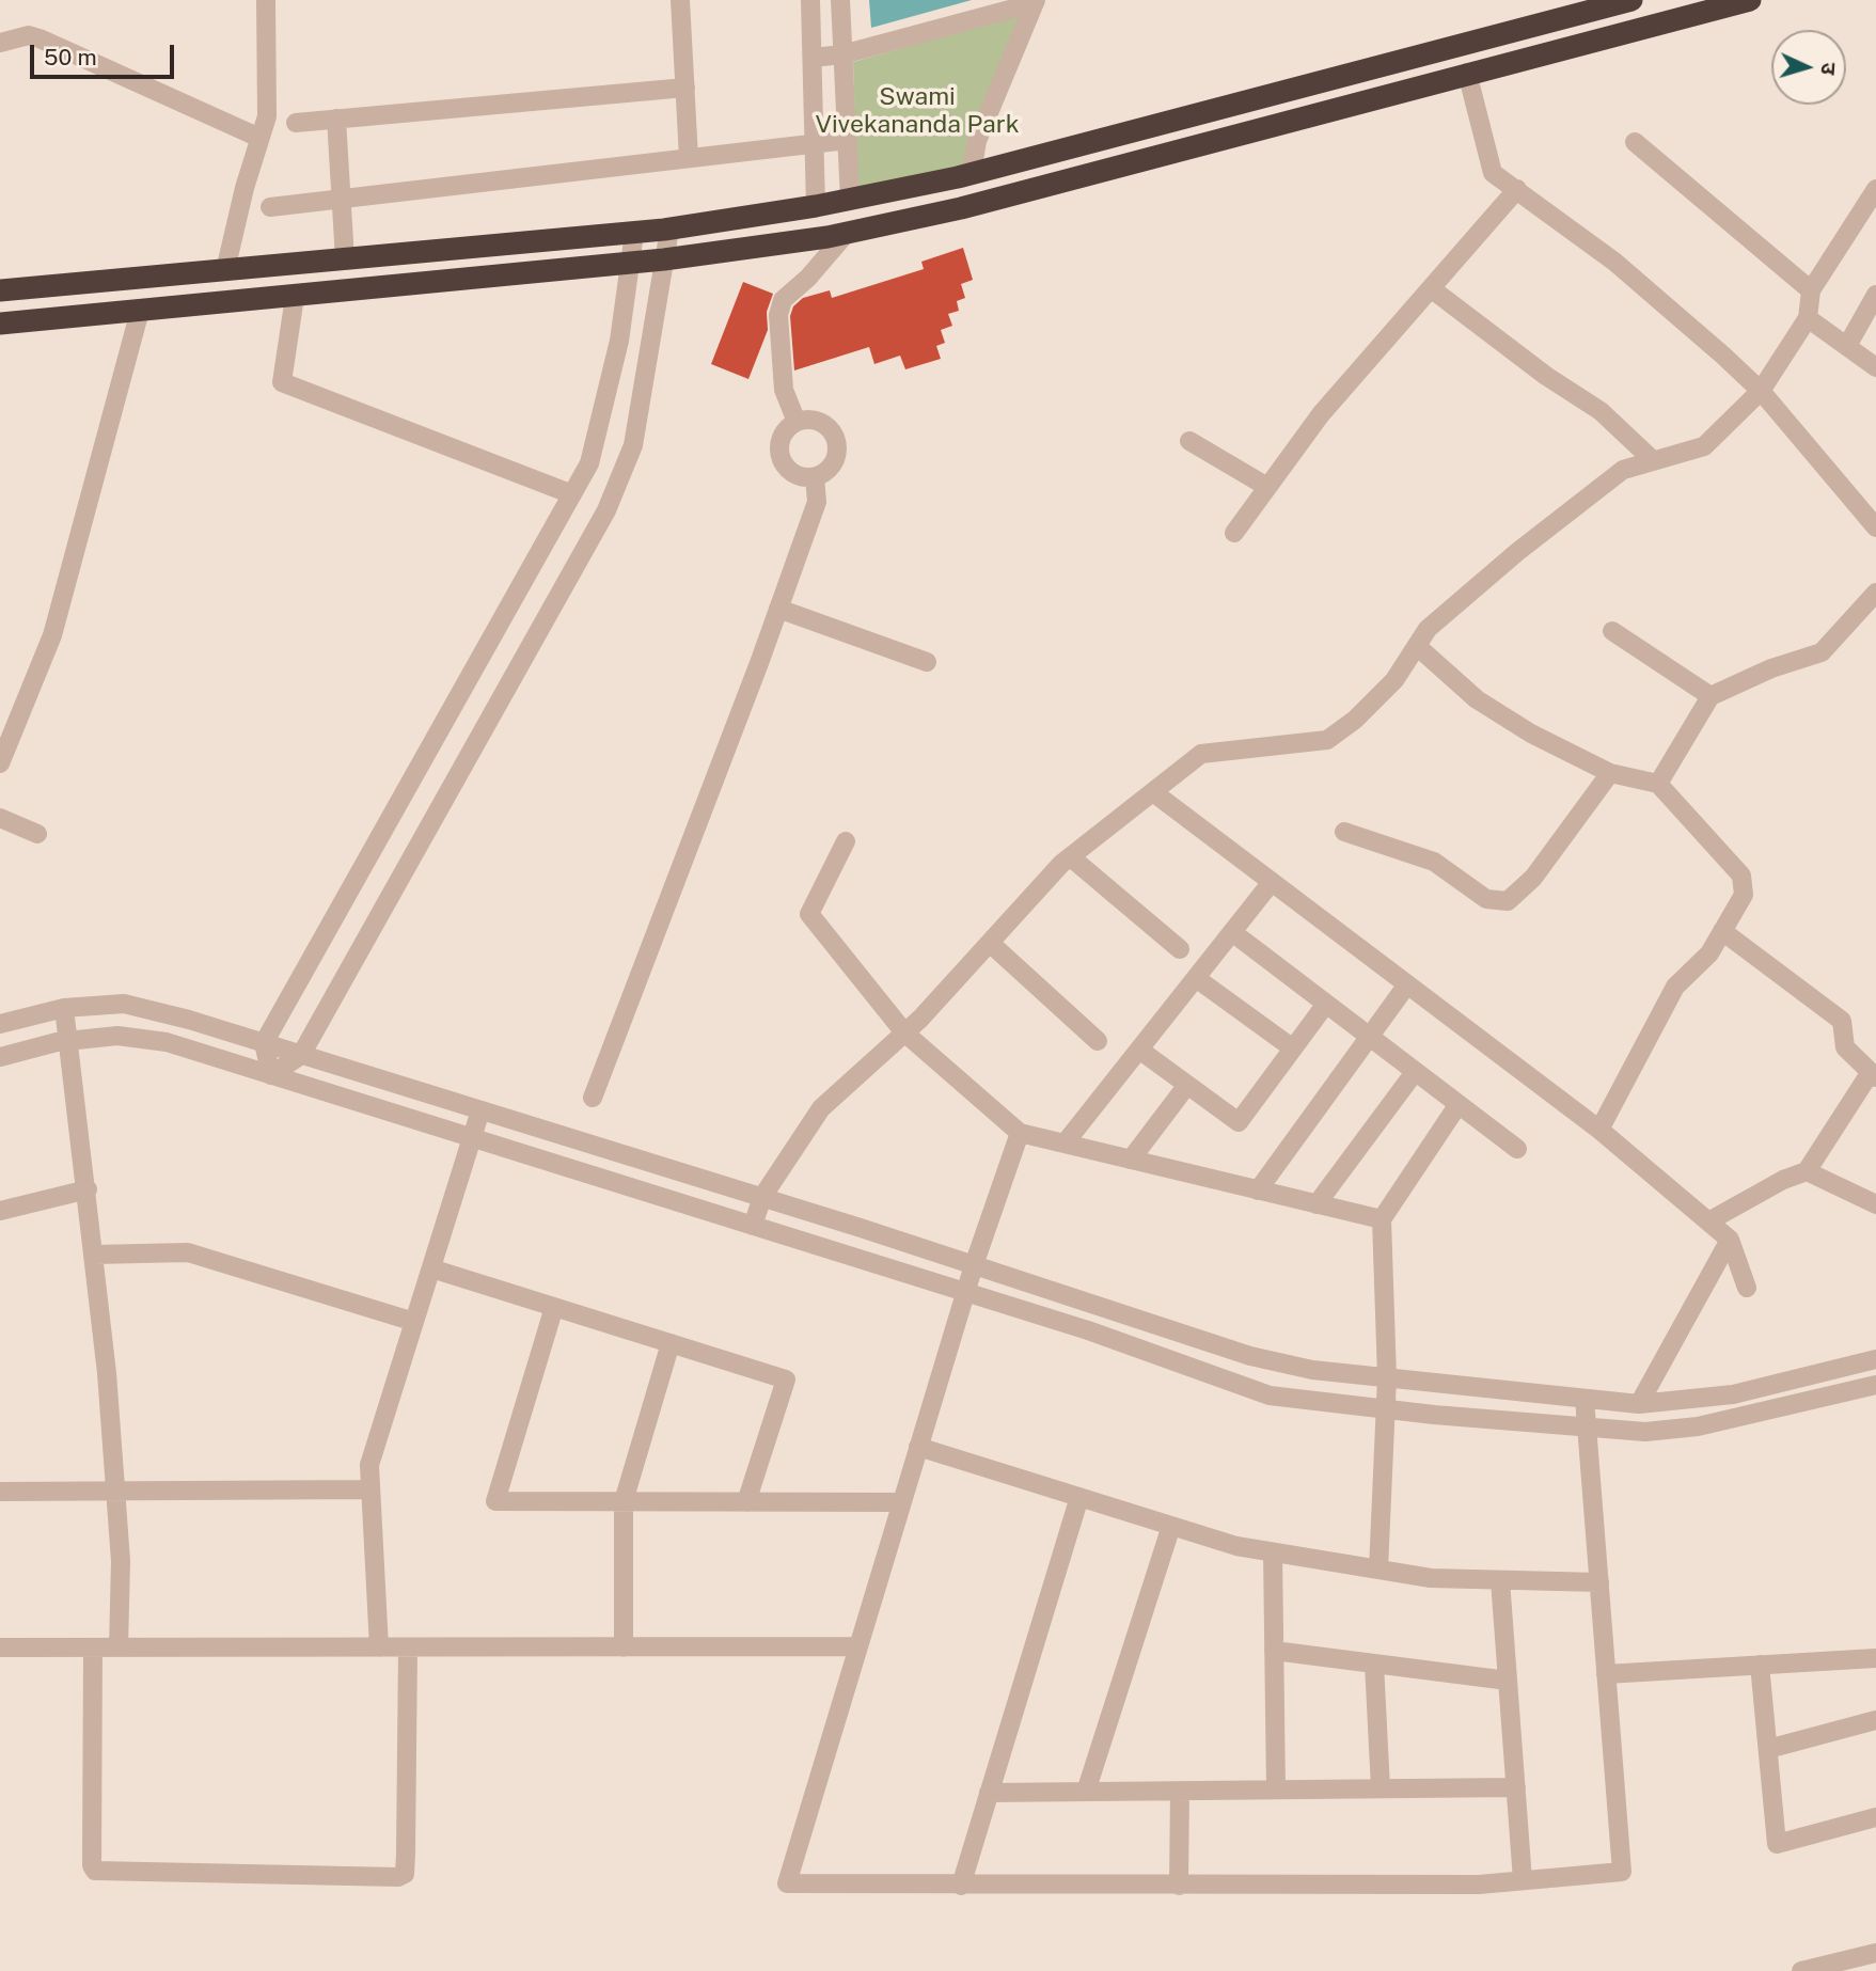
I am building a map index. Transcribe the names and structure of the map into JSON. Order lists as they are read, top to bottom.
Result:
{
  "parks": ["Swami Vivekananda Park"],
  "scale_bar": "50 m",
  "north": "right"
}
